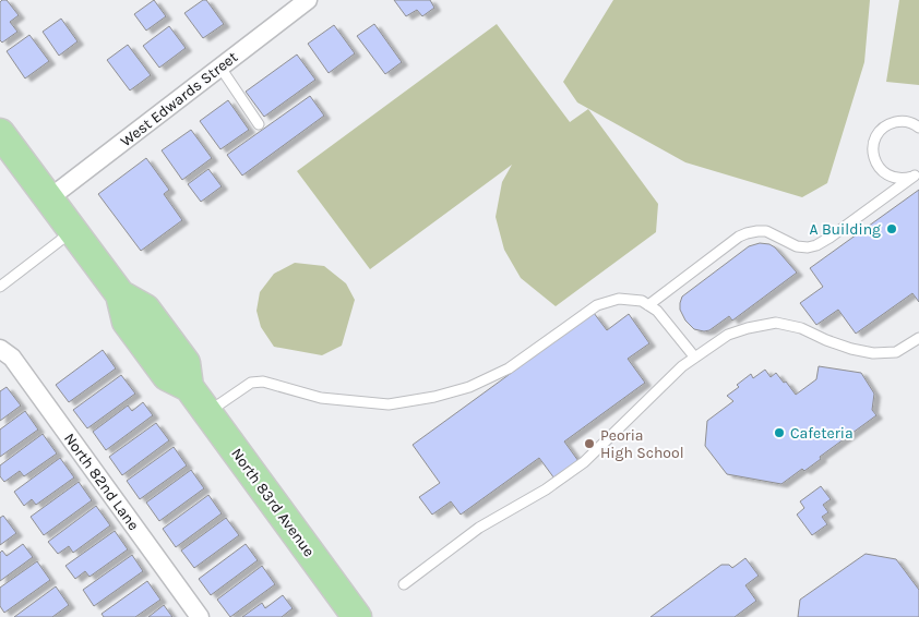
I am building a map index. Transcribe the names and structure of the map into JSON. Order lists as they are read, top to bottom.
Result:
{
  "streets": {
    "main road": ["North 83rd Avenue"],
    "street": ["West Edwards Street", "North 82nd Lane"]
  },
  "crossings": [
    ["West Edwards Street", "North 83rd Avenue"]
  ],
  "places": ["A Building", "Cafeteria", "Peoria High School"]
}
